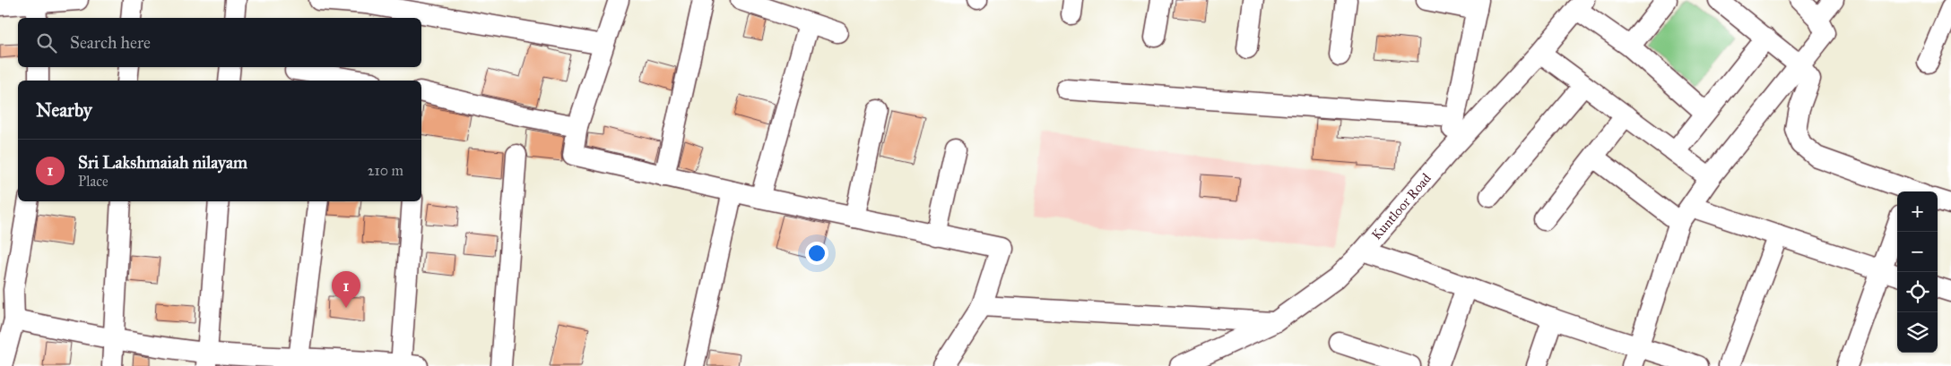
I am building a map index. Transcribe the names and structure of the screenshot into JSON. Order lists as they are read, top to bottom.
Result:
{
  "streets": {
    "street": ["Kuntloor Road"]
  },
  "page": {
    "search": "Search here",
    "heading": "Nearby",
    "list": [
      {
        "mark": "1",
        "name": "Sri Lakshmaiah nilayam",
        "note": "Place",
        "value": "210 m"
      }
    ],
    "map_buttons": ["+", "−"],
    "pins": "1"
  }
}
